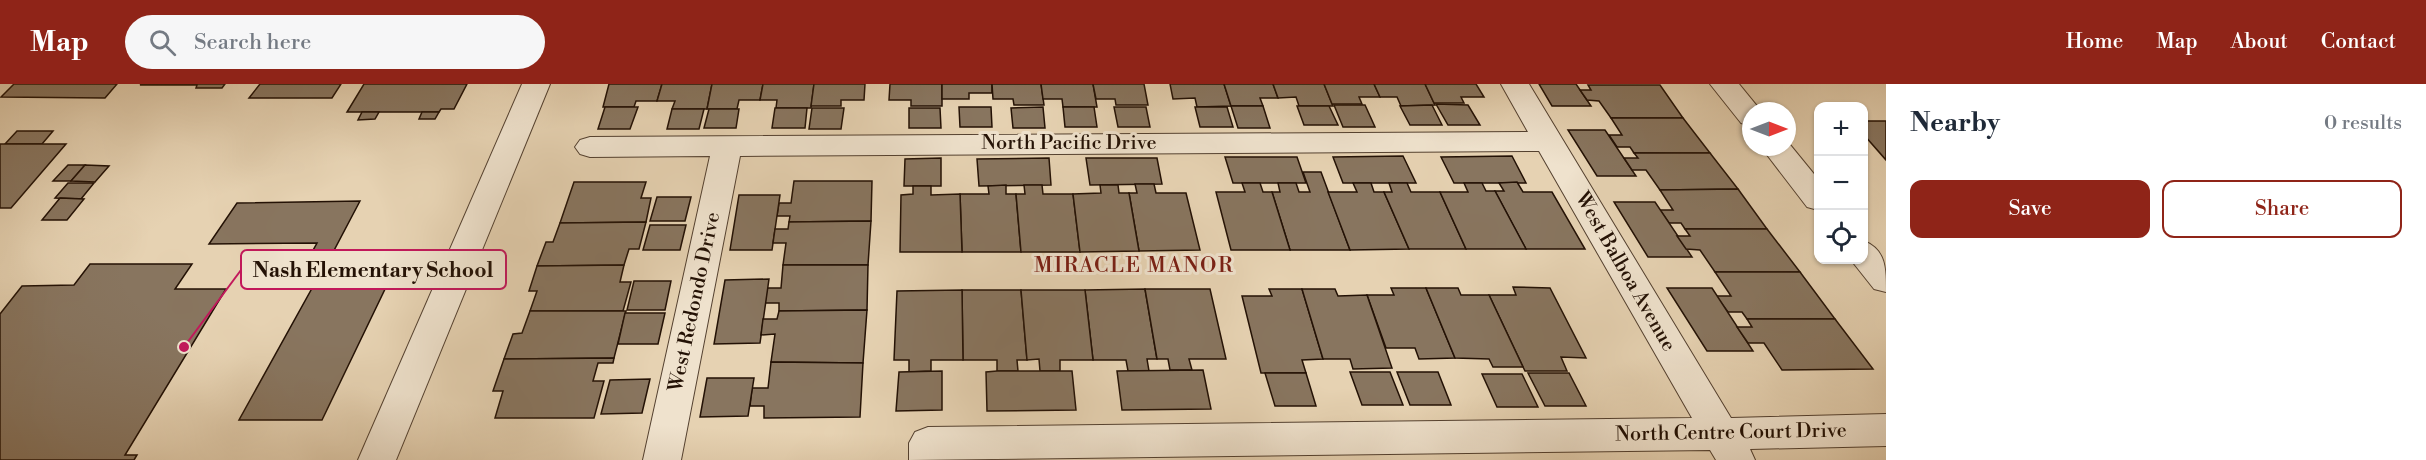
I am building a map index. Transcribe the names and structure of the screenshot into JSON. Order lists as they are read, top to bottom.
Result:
{
  "streets": {
    "street": [
      "North Pacific Drive",
      "West Balboa Avenue",
      "West Redondo Drive",
      "North Centre Court Drive"
    ]
  },
  "crossings": [
    ["North Pacific Drive", "West Balboa Avenue"],
    ["North Pacific Drive", "West Redondo Drive"],
    ["West Balboa Avenue", "North Centre Court Drive"]
  ],
  "districts": ["MIRACLE MANOR"],
  "places": ["Nash Elementary School"],
  "north": "right",
  "page": {
    "header": "Map",
    "search": "Search here",
    "nav": [
      "Home",
      "Map",
      "About",
      "Contact"
    ],
    "heading": ["Nearby", "0 results"],
    "map_buttons": ["+", "−"],
    "buttons": ["Save", "Share"]
  }
}
